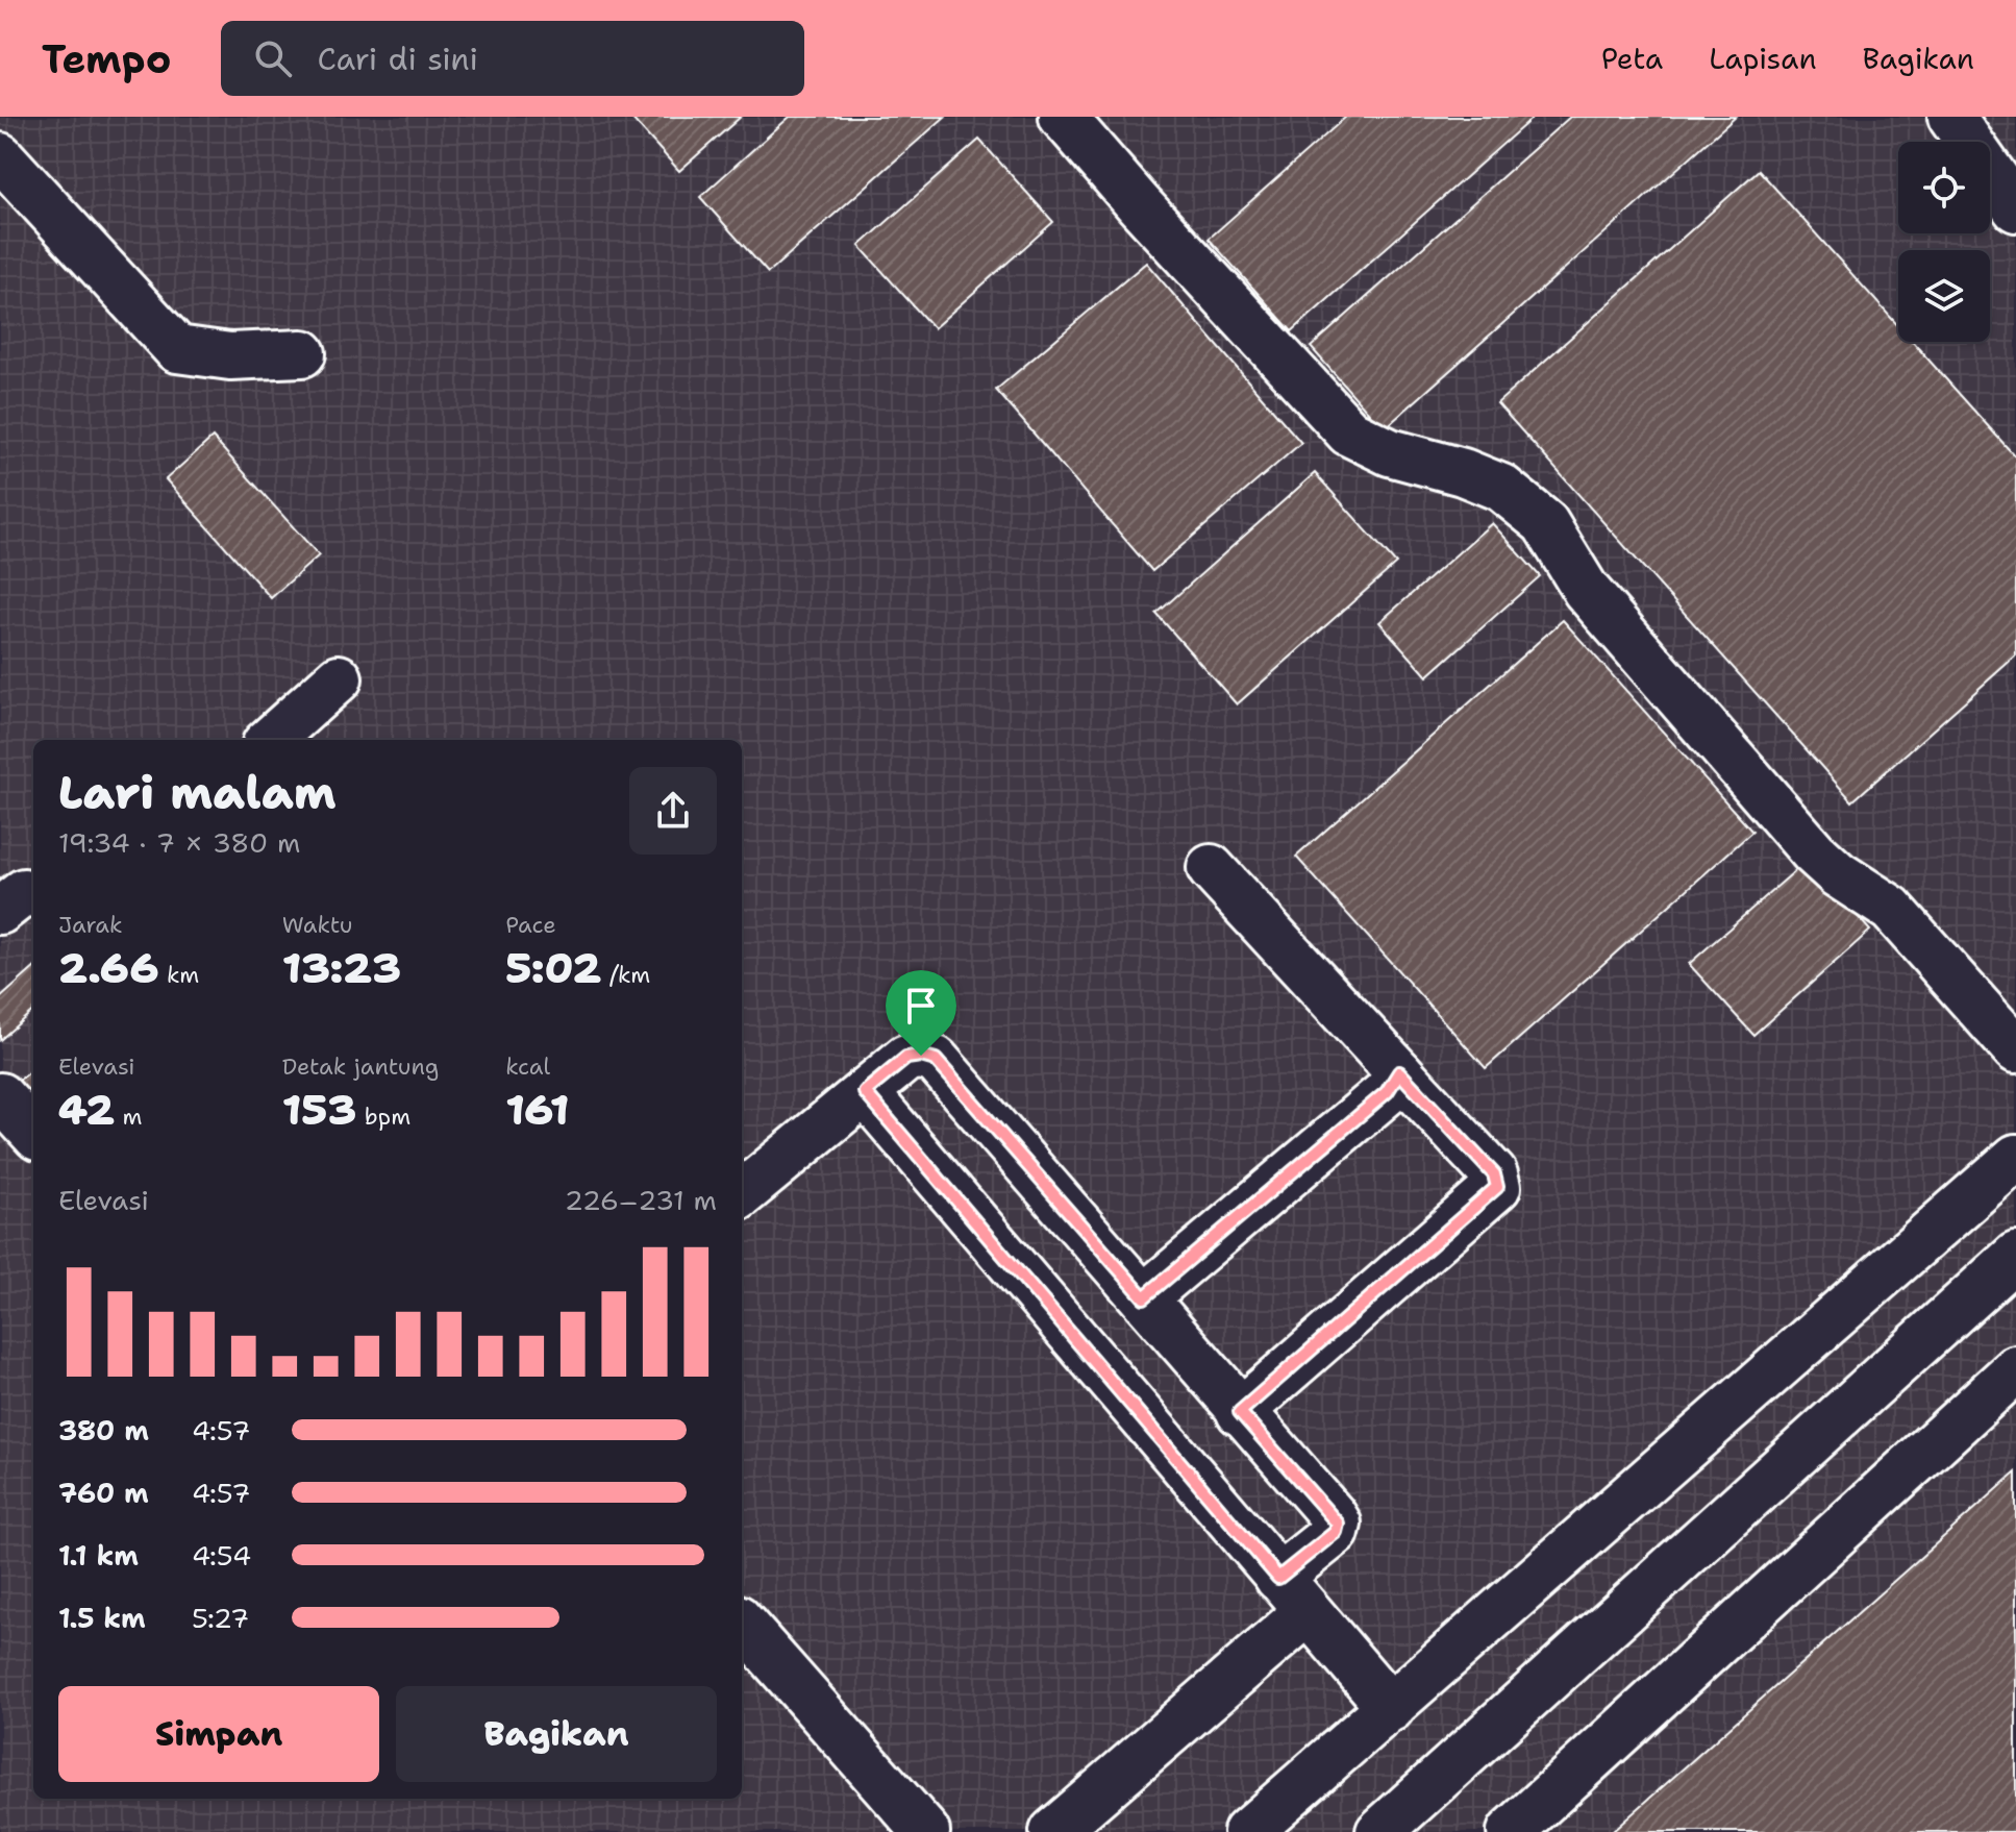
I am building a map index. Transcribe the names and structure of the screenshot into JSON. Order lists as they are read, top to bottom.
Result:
{
  "page": {
    "header": "Tempo",
    "search": "Cari di sini",
    "nav": ["Peta", "Lapisan", "Bagikan"],
    "heading": ["Lari malam", "19:34 · 7 × 380 m"],
    "stats": [
      ["Jarak", "2.66 km"],
      ["Waktu", "13:23"],
      ["Pace", "5:02 /km"],
      ["Elevasi", "42 m"],
      ["Detak jantung", "153 bpm"],
      ["kcal", "161"]
    ],
    "chart": ["Elevasi", "226–231 m"],
    "list": [
      {
        "name": "380 m",
        "note": "4:57"
      },
      {
        "name": "760 m",
        "note": "4:57"
      },
      {
        "name": "1.1 km",
        "note": "4:54"
      },
      {
        "name": "1.5 km",
        "note": "5:27"
      }
    ],
    "buttons": ["Simpan", "Bagikan"]
  }
}
